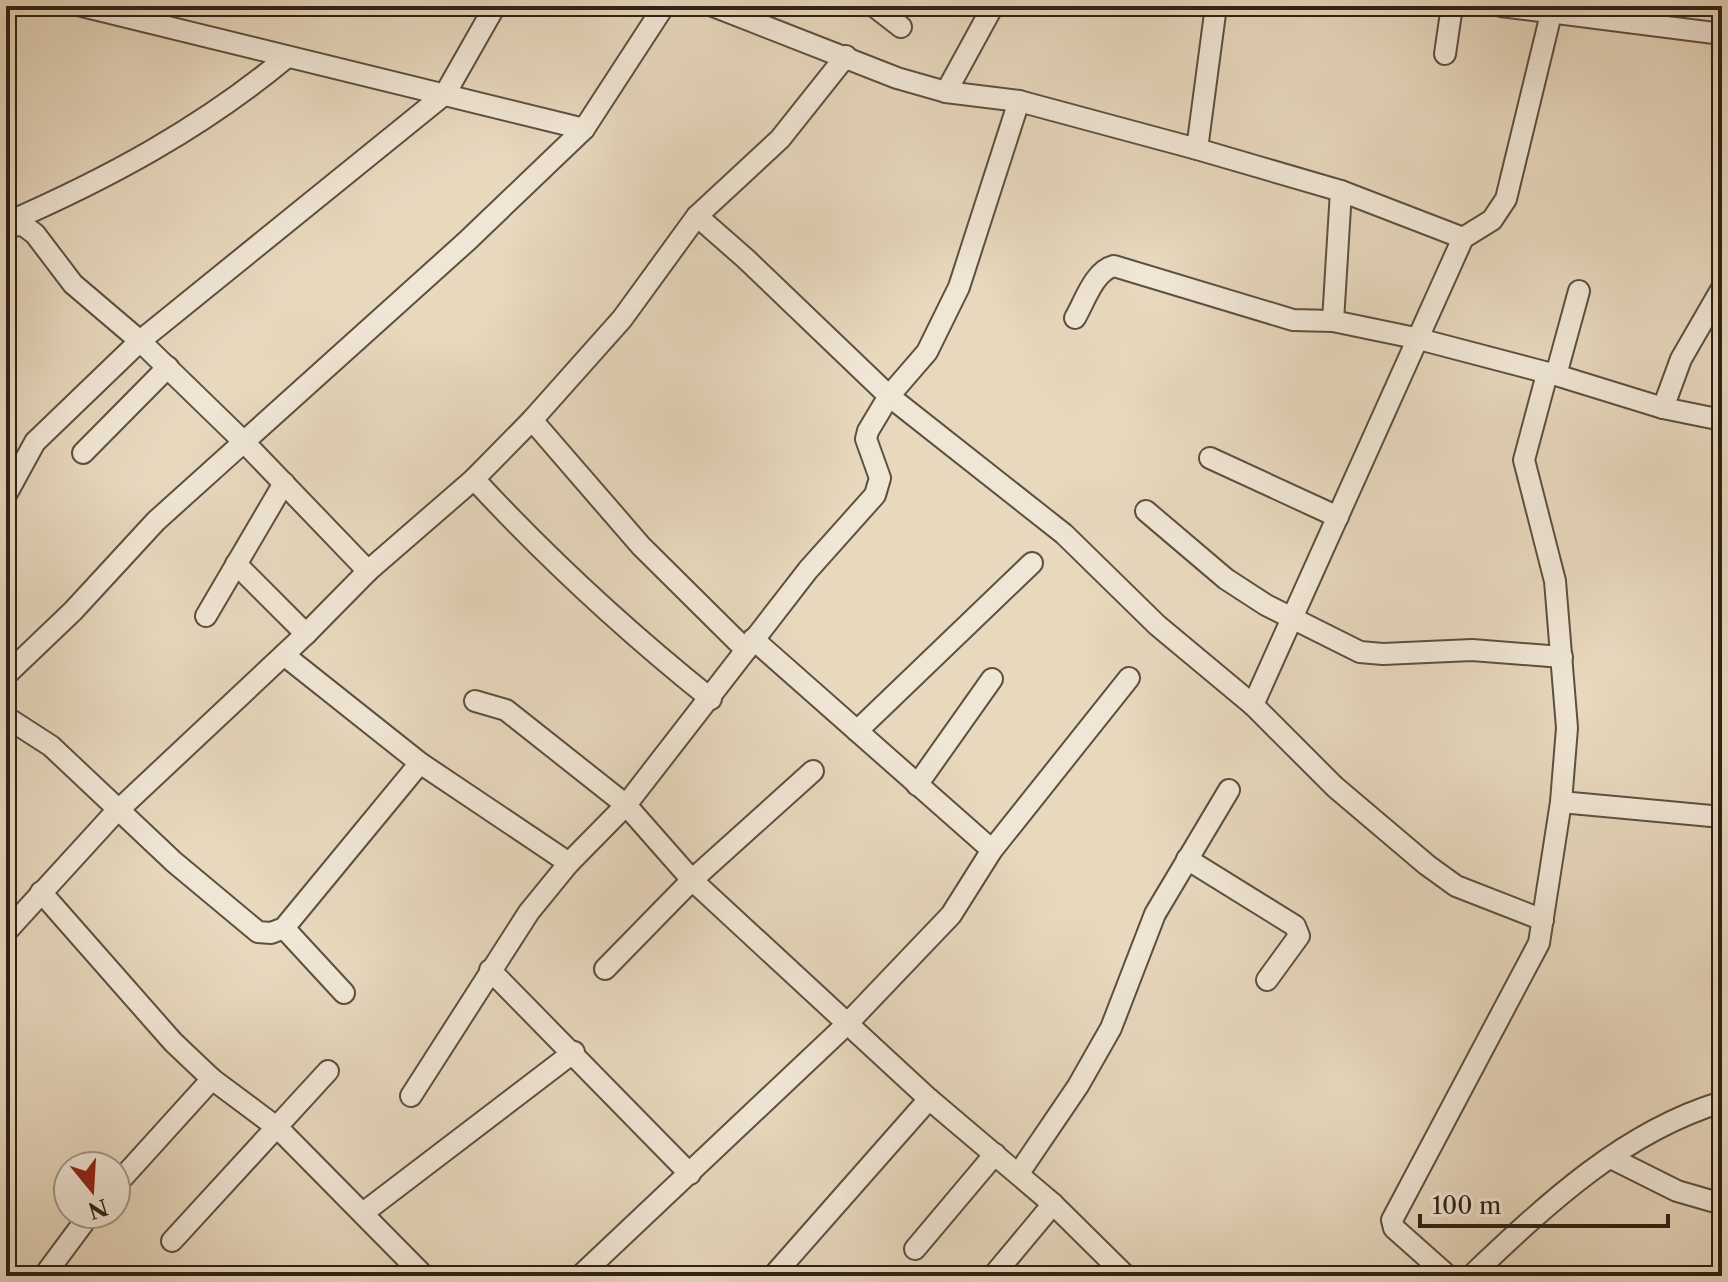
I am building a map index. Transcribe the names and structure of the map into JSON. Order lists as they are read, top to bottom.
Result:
{
  "scale_bar": "100 m",
  "north": "bottom"
}
